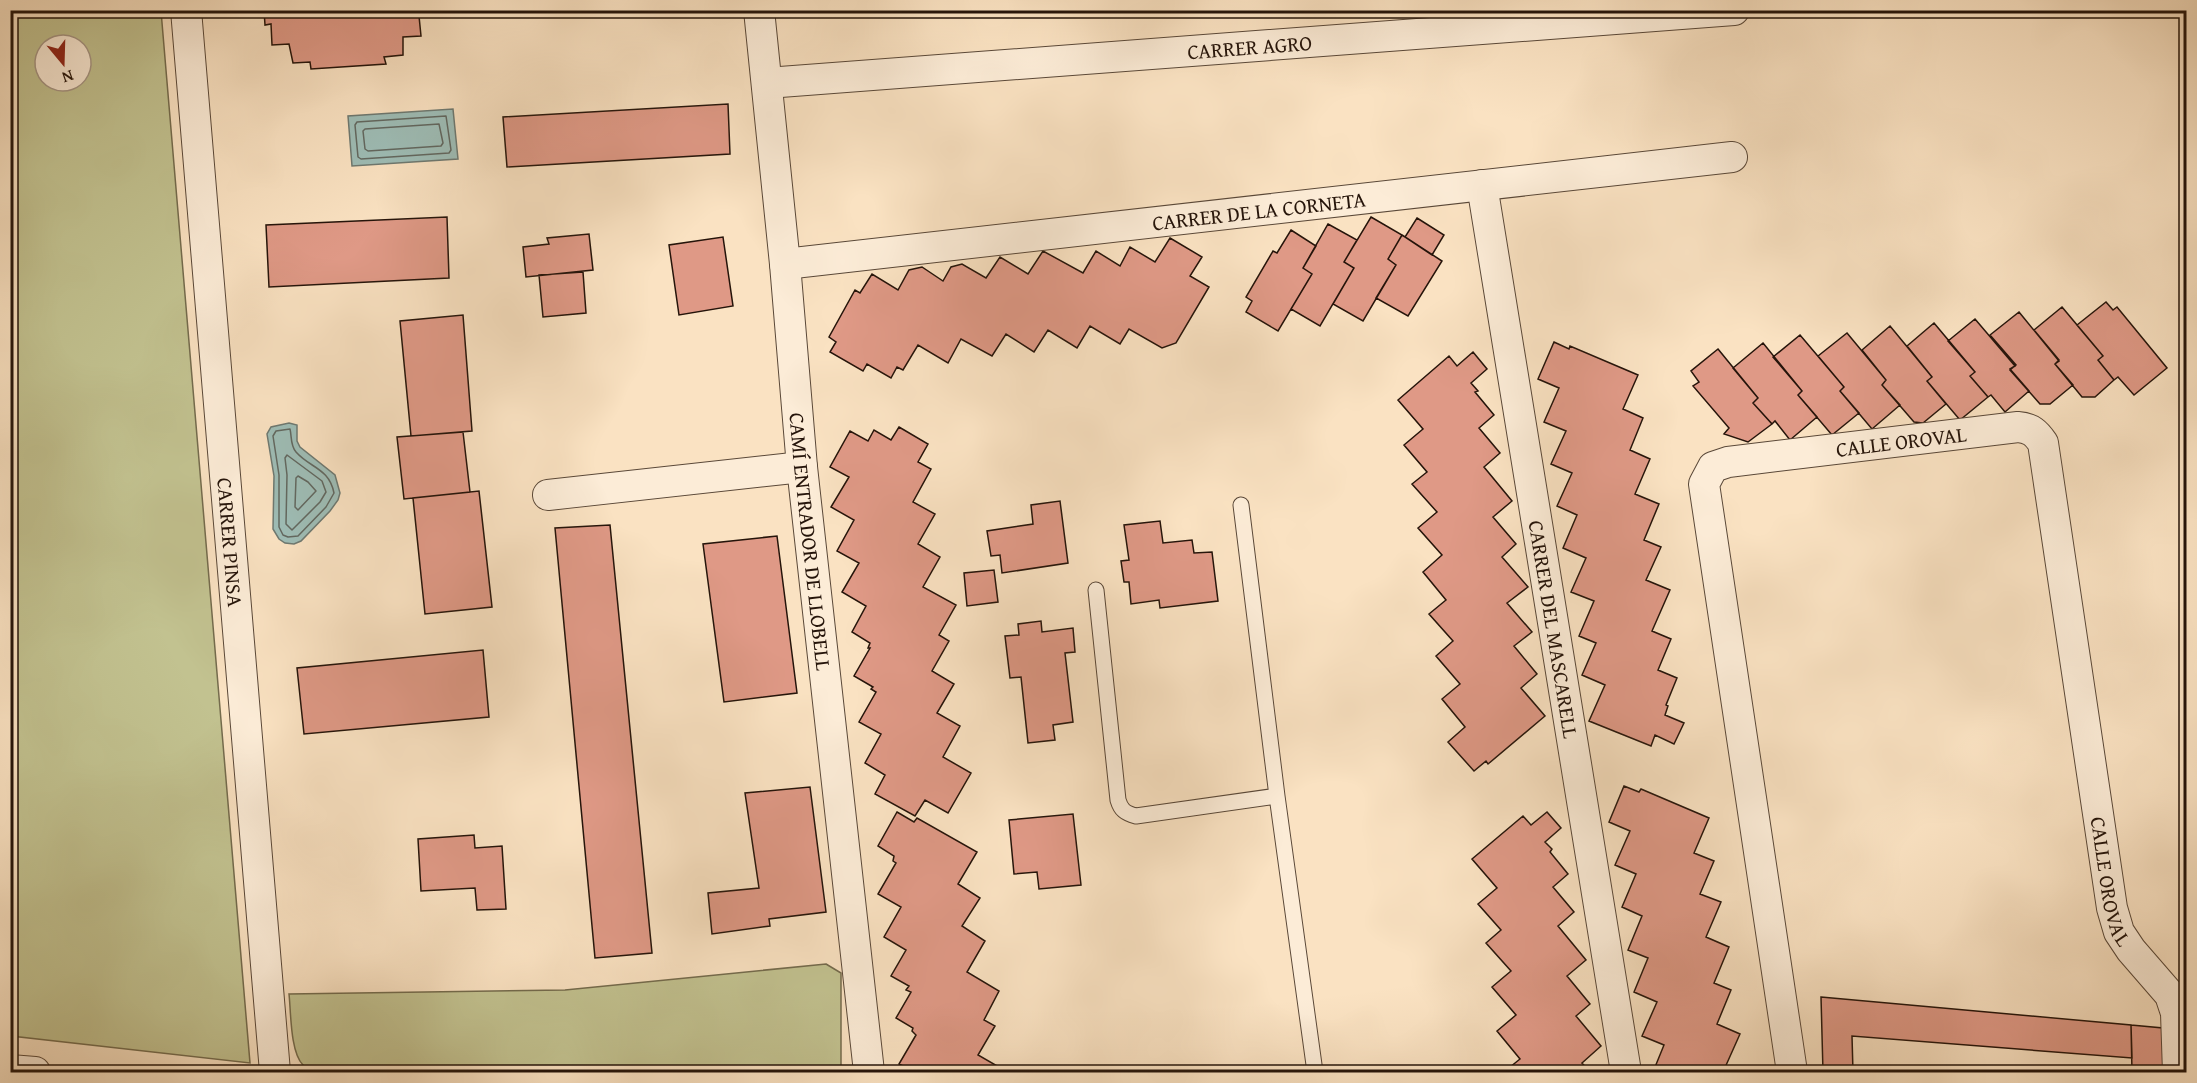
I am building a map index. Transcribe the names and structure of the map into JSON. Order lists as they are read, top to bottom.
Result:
{
  "streets": {
    "street": [
      "CARRER AGRO",
      "CARRER DE LA CORNETA",
      "CALLE OROVAL",
      "CARRER PINSA",
      "CAMÍ ENTRADOR DE LLOBELL",
      "CARRER DEL MASCARELL"
    ]
  },
  "crossings": [
    ["CARRER AGRO", "CAMÍ ENTRADOR DE LLOBELL"],
    ["CARRER DE LA CORNETA", "CAMÍ ENTRADOR DE LLOBELL"],
    ["CARRER DE LA CORNETA", "CARRER DEL MASCARELL"]
  ],
  "north": "bottom"
}
